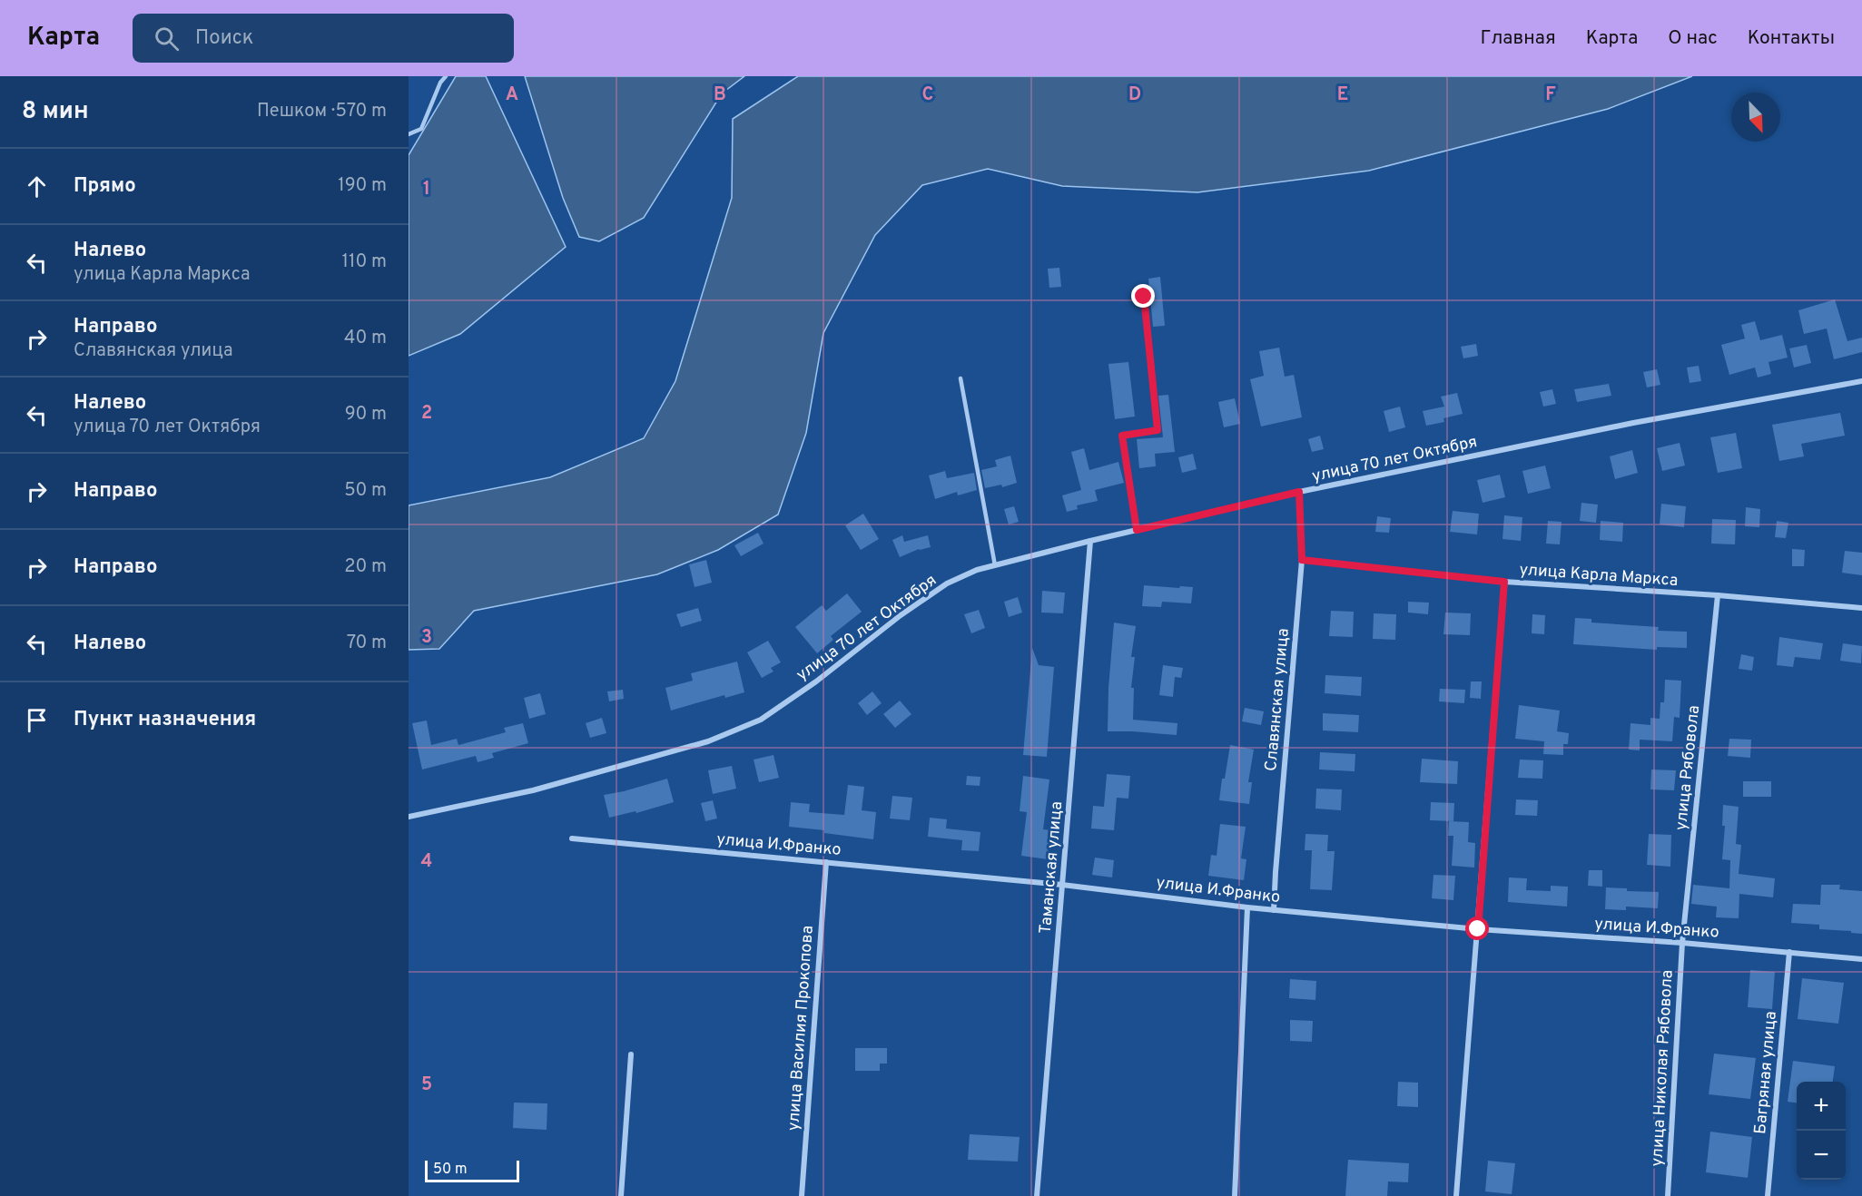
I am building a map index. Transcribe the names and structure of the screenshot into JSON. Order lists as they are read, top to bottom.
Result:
{
  "streets": {
    "street": [
      "улица 70 лет Октября",
      "улица Карла Маркса",
      "Славянская улица",
      "улица Рябовола",
      "улица И.Франко",
      "Таманская улица",
      "улица Василия Прокопова",
      "улица Николая Рябовола",
      "Багряная улица"
    ]
  },
  "crossings": [
    ["улица 70 лет Октября", "Славянская улица"],
    ["улица 70 лет Октября", "Таманская улица"],
    ["улица Карла Маркса", "Славянская улица"],
    ["улица Карла Маркса", "улица Рябовола"],
    ["Славянская улица", "улица И.Франко"],
    ["улица Рябовола", "улица И.Франко"],
    ["улица Рябовола", "улица Николая Рябовола"],
    ["улица И.Франко", "Таманская улица"],
    ["улица И.Франко", "улица Василия Прокопова"],
    ["улица И.Франко", "улица Николая Рябовола"],
    ["улица И.Франко", "Багряная улица"]
  ],
  "scale_bar": "50 m",
  "north": "bottom right",
  "page": {
    "header": "Карта",
    "search": "Поиск",
    "nav": [
      "Главная",
      "Карта",
      "О нас",
      "Контакты"
    ],
    "heading": ["8 мин", "Пешком · 570 m"],
    "list": [
      ["Прямо", "190 m"],
      ["Налево", "улица Карла Маркса", "110 m"],
      ["Направо", "Славянская улица", "40 m"],
      ["Налево", "улица 70 лет Октября", "90 m"],
      ["Направо", "50 m"],
      ["Направо", "20 m"],
      ["Налево", "70 m"],
      "Пункт назначения"
    ],
    "map_buttons": ["+", "−"],
    "scale": "50 m"
  },
  "grid": {
    "columns": [
      "A",
      "B",
      "C",
      "D",
      "E",
      "F"
    ],
    "rows": [
      "1",
      "2",
      "3",
      "4",
      "5"
    ]
  }
}
